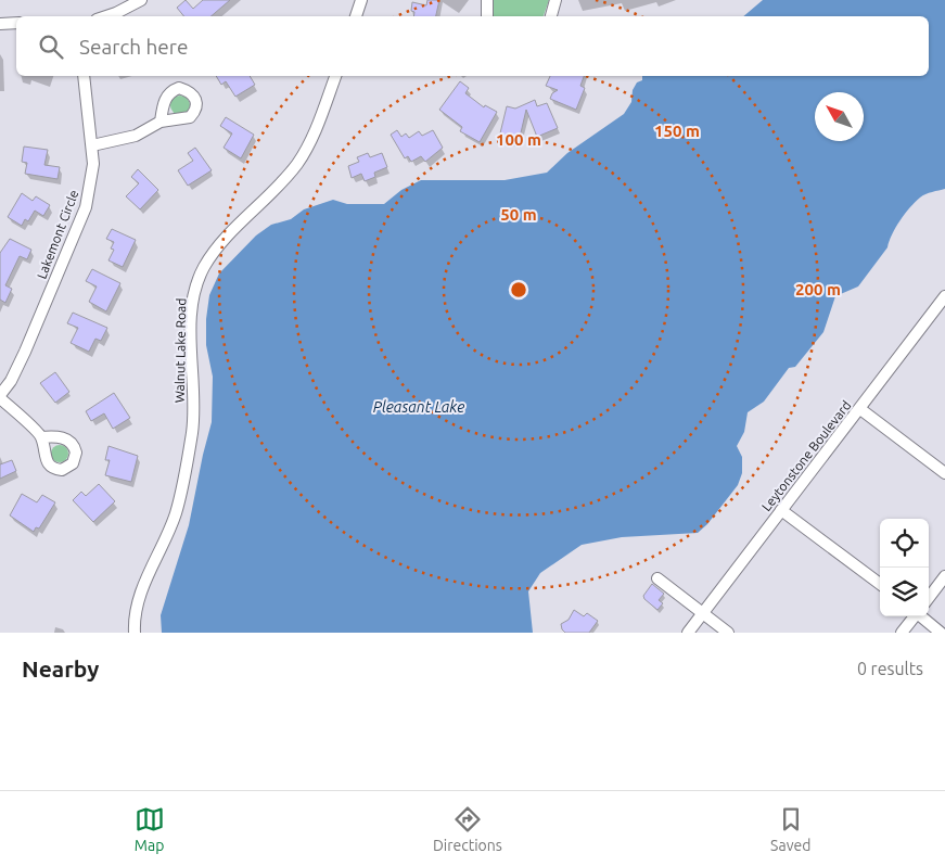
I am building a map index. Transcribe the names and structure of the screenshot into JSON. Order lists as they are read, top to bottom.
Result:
{
  "streets": {
    "street": ["Lakemont Circle", "Walnut Lake Road", "Leytonstone Boulevard"]
  },
  "water": ["Pleasant Lake"],
  "north": "top left",
  "page": {
    "search": "Search here",
    "heading": ["Nearby", "0 results"],
    "nav": ["Map", "Directions", "Saved"]
  },
  "rings": [
    "150 m",
    "100 m",
    "50 m",
    "200 m"
  ]
}
